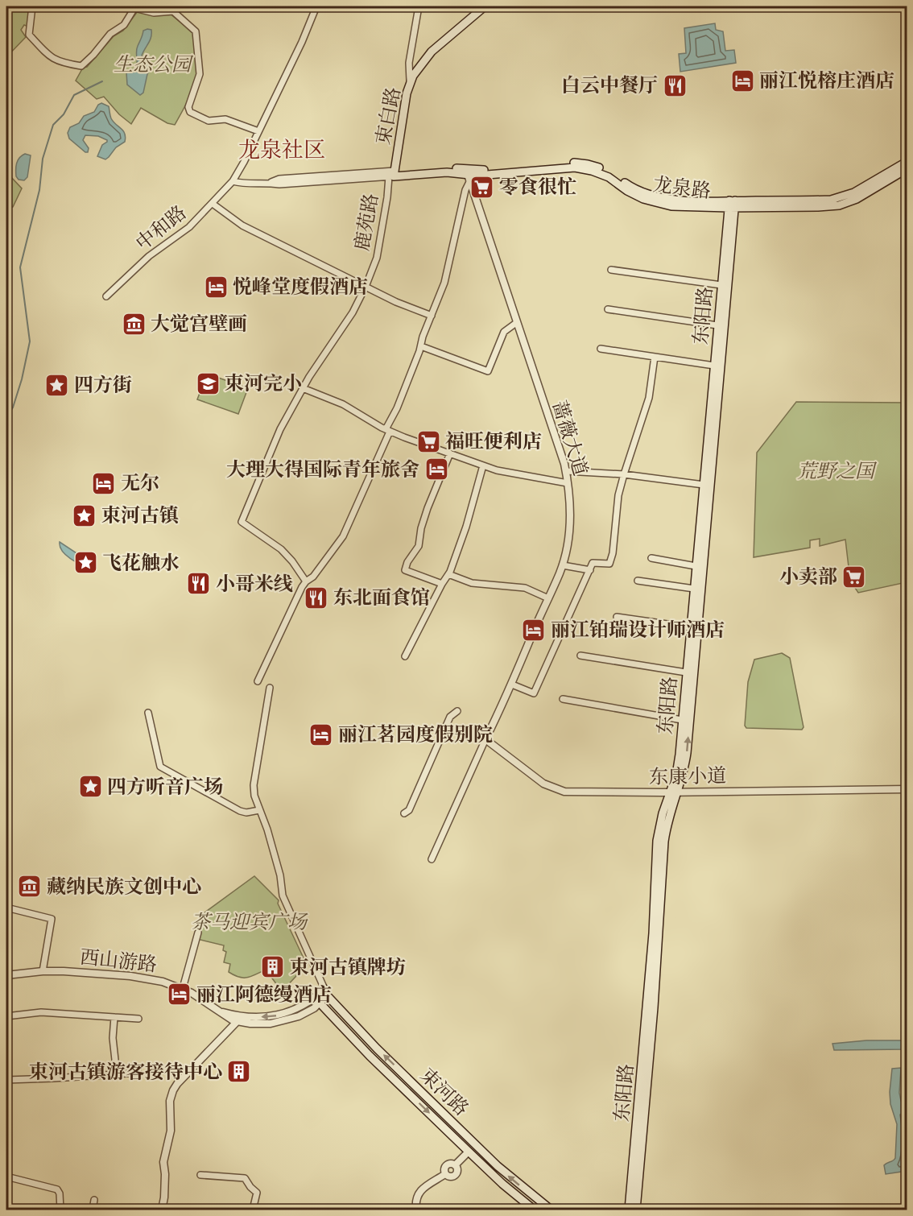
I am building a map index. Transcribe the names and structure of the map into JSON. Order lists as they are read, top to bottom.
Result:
{
  "streets": {
    "main road": [
      "束白路",
      "龙泉路",
      "东阳路",
      "束河路"
    ],
    "street": [
      "鹿苑路",
      "中和路",
      "蔷薇大道",
      "东康小道",
      "西山游路"
    ]
  },
  "crossings": [
    ["束白路", "龙泉路"],
    ["束白路", "鹿苑路"],
    ["龙泉路", "鹿苑路"],
    ["龙泉路", "东阳路"],
    ["龙泉路", "蔷薇大道"],
    ["东阳路", "东康小道"],
    ["蔷薇大道", "东康小道"]
  ],
  "districts": ["龙泉社区"],
  "parks": ["生态公园", "荒野之国", "茶马迎宾广场"],
  "places": {
    "hotel": [
      "丽江悦榕庄酒店",
      "悦峰堂度假酒店",
      "大理大得国际青年旅舍",
      "无尔",
      "丽江铂瑞设计师酒店",
      "丽江茗园度假别院",
      "丽江阿德缦酒店"
    ],
    "restaurant": ["白云中餐厅", "小哥米线", "东北面食馆"],
    "supermarket": ["零食很忙", "福旺便利店", "小卖部"],
    "museum": ["大觉宫壁画", "藏纳民族文创中心"],
    "school or university": ["束河完小"],
    "place": [
      "四方街",
      "束河古镇",
      "飞花触水",
      "四方听音广场"
    ],
    "building": ["束河古镇牌坊", "束河古镇游客接待中心"]
  }
}
